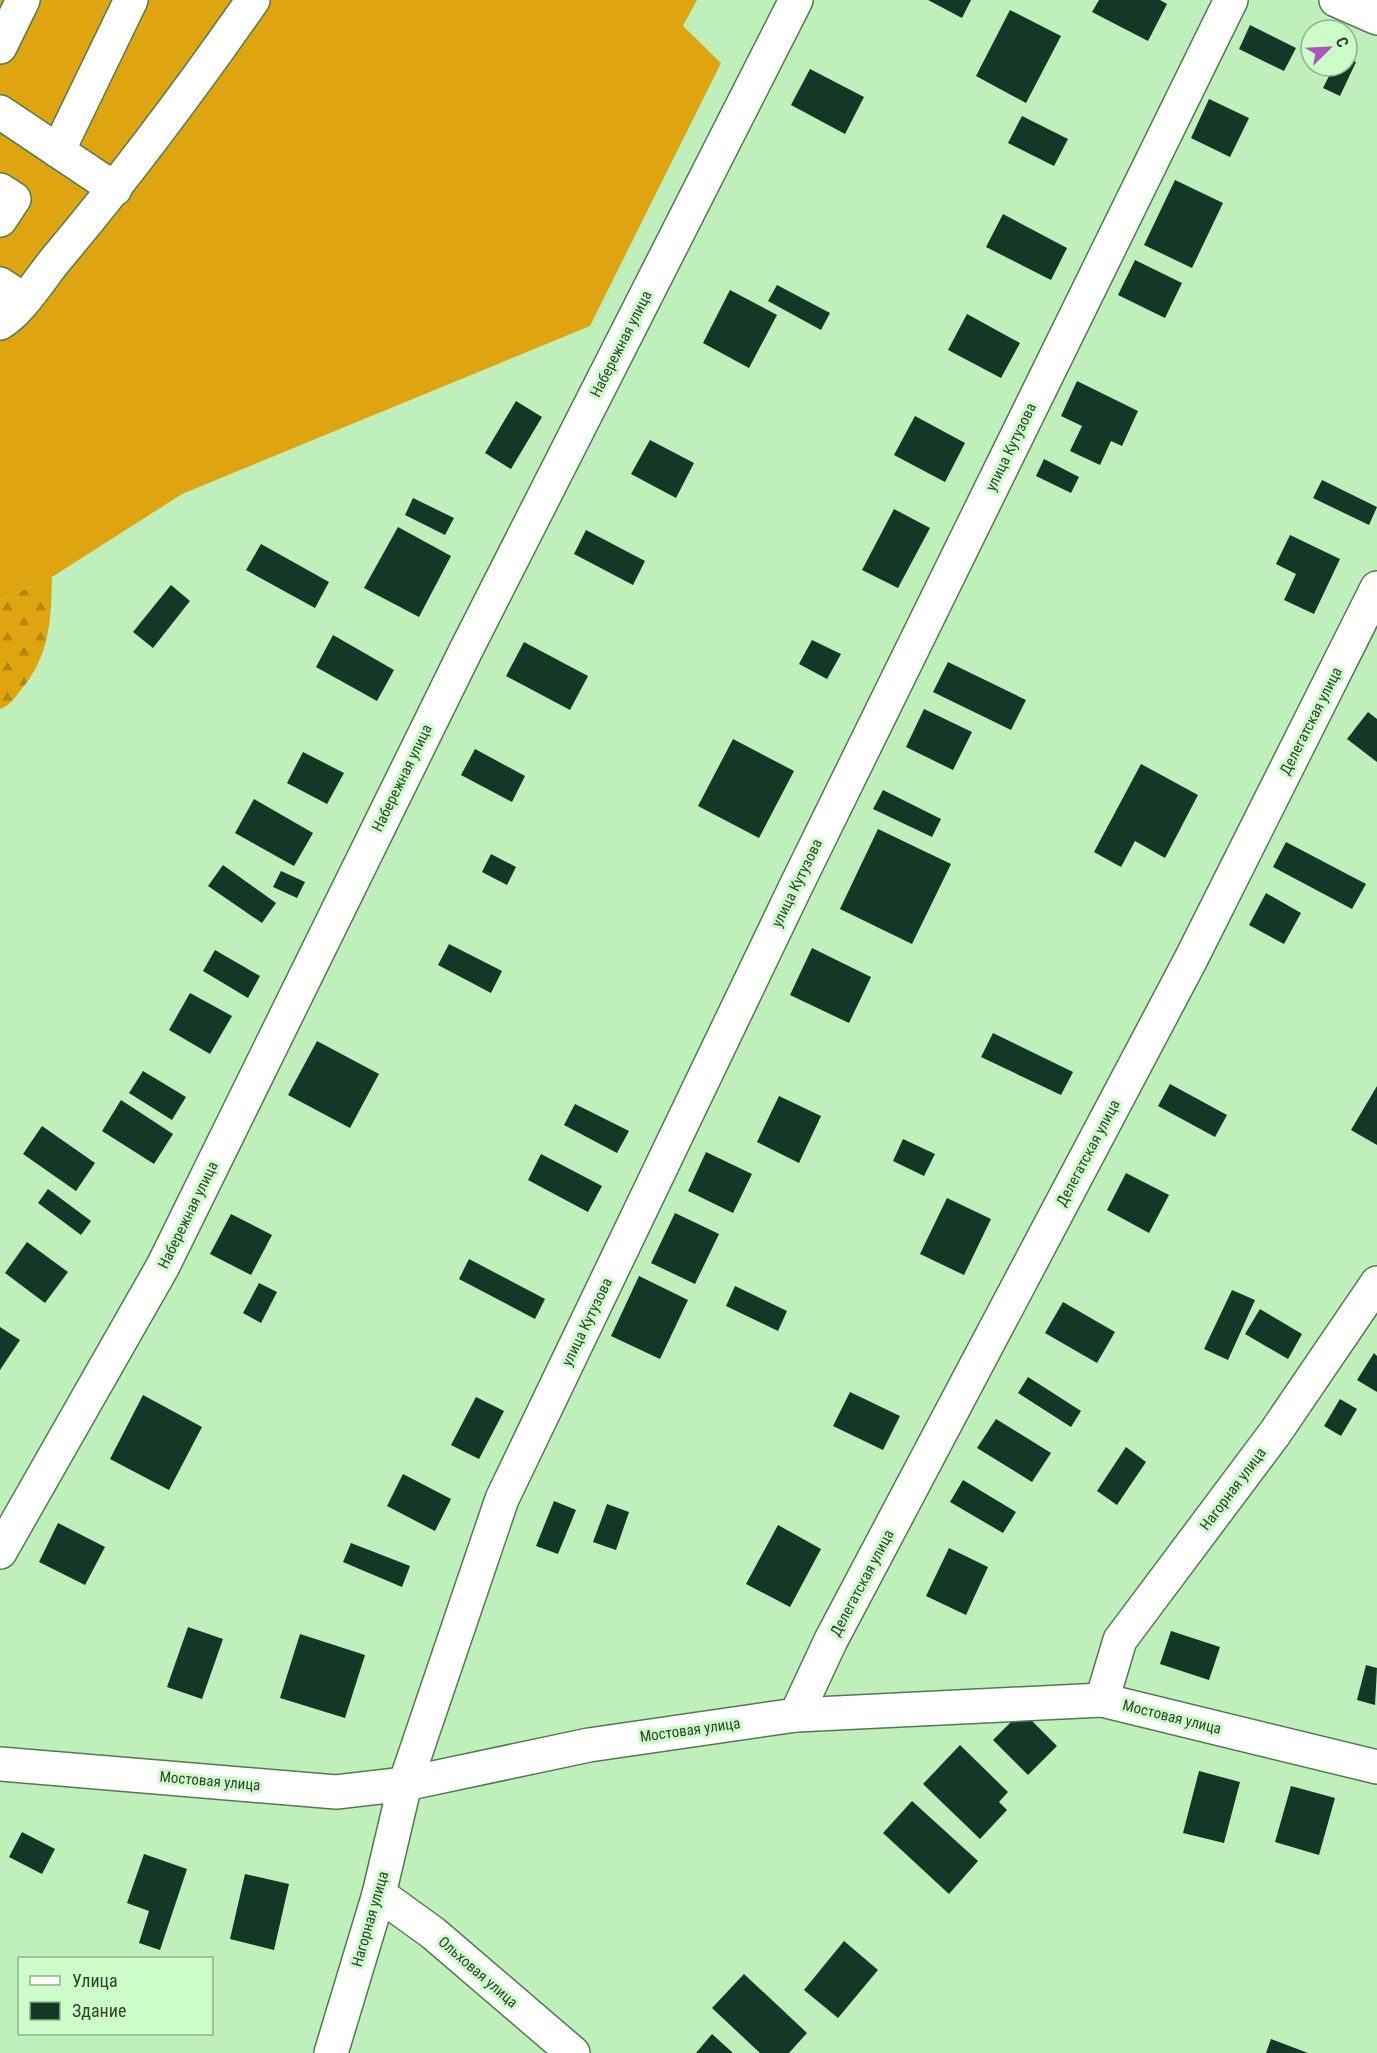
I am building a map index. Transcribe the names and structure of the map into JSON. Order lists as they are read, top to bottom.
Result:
{
  "streets": {
    "street": [
      "Набережная улица",
      "улица Кутузова",
      "Делегатская улица",
      "Нагорная улица",
      "Мостовая улица",
      "Ольховая улица"
    ]
  },
  "crossings": [
    ["улица Кутузова", "Нагорная улица"],
    ["улица Кутузова", "Мостовая улица"],
    ["Делегатская улица", "Мостовая улица"],
    ["Нагорная улица", "Мостовая улица"],
    ["Нагорная улица", "Ольховая улица"]
  ],
  "legend": ["Улица", "Здание"],
  "north": "top right"
}
